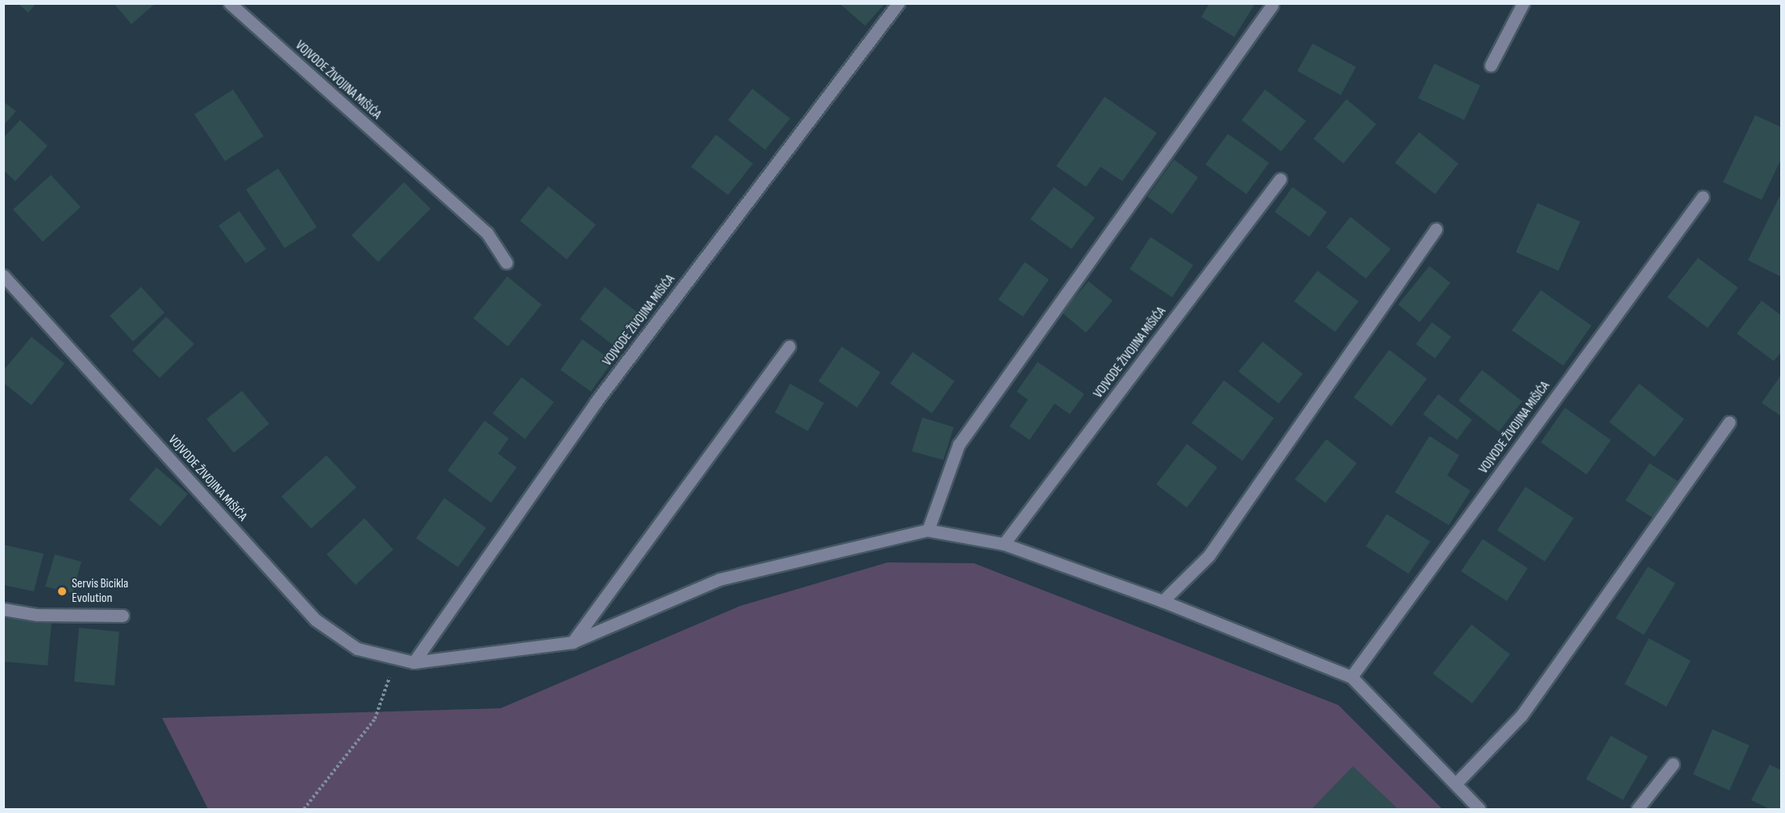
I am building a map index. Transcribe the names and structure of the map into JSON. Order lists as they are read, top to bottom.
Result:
{
  "streets": {
    "street": ["VOJVODE ŽIVOJINA MIŠIĆA"]
  },
  "places": ["Servis Bicikla Evolution"]
}
